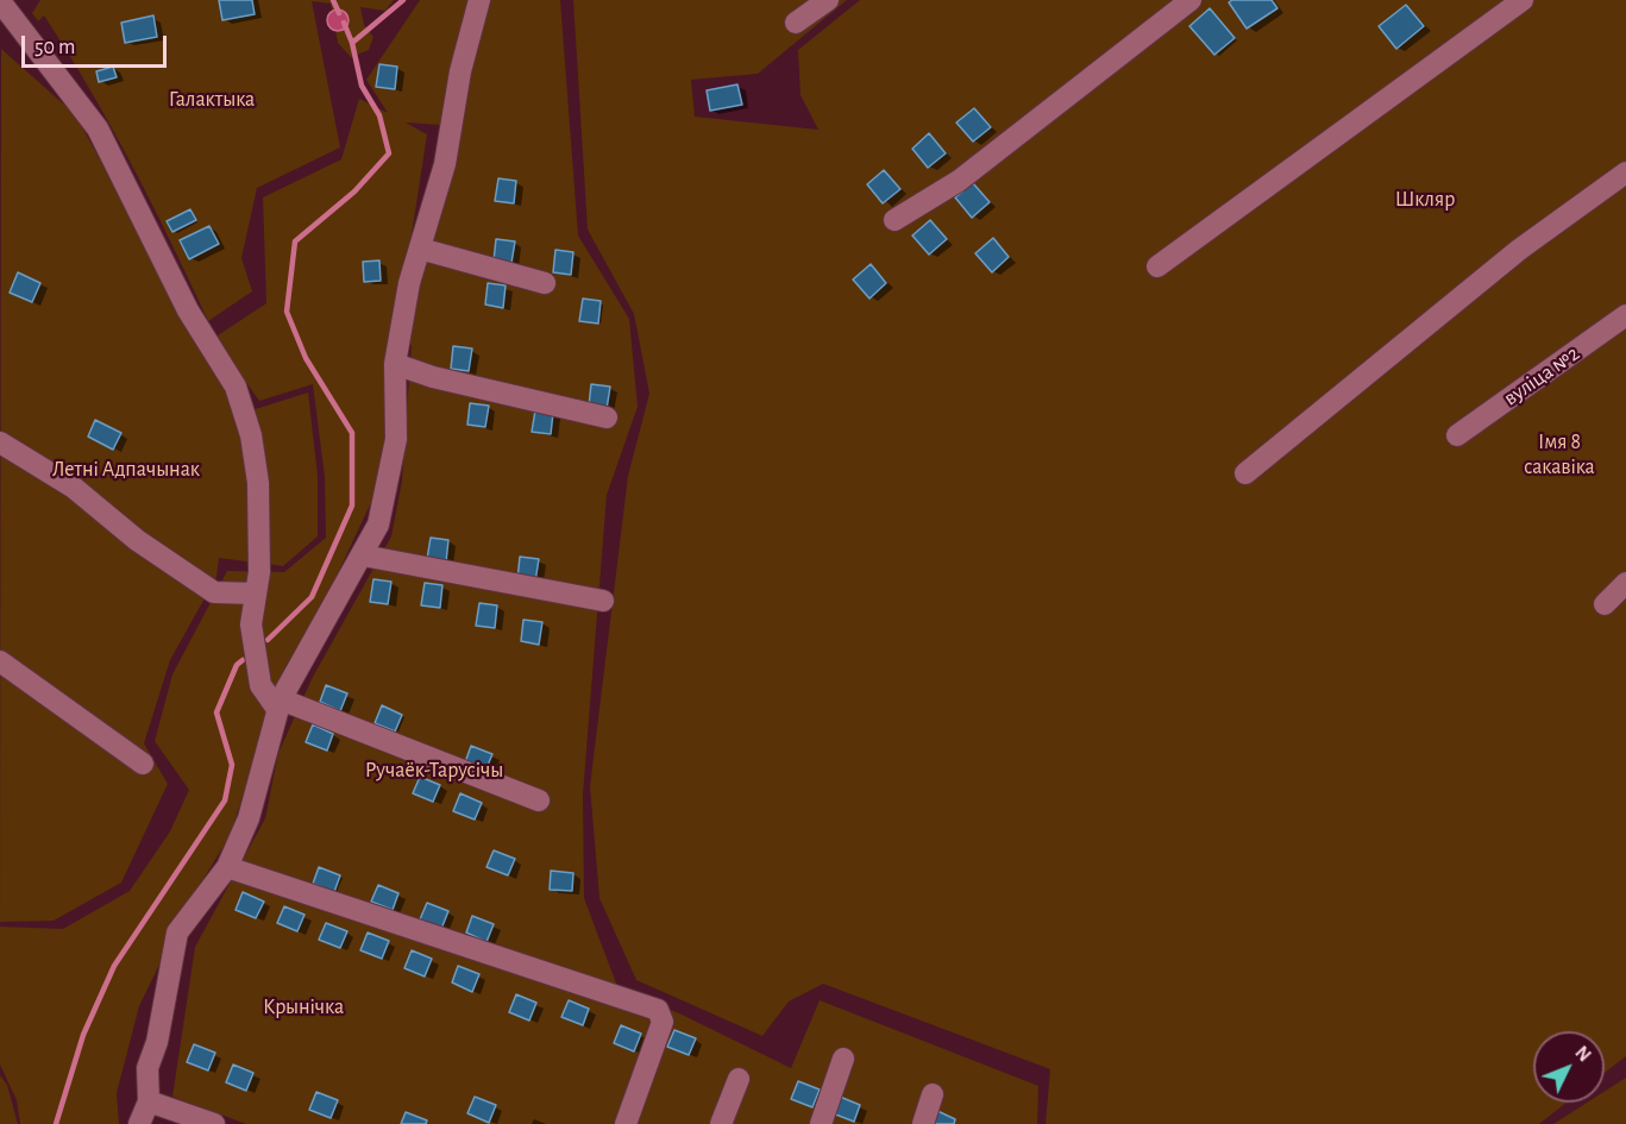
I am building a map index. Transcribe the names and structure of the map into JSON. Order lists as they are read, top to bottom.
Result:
{
  "streets": {
    "street": ["вуліца №2"]
  },
  "parks": [
    "Галактыка",
    "Шкляр",
    "Імя 8 сакавіка",
    "Летні Адпачынак",
    "Ручаёк-Тарусічы",
    "Крынічка"
  ],
  "scale_bar": "50 m",
  "north": "top right"
}
